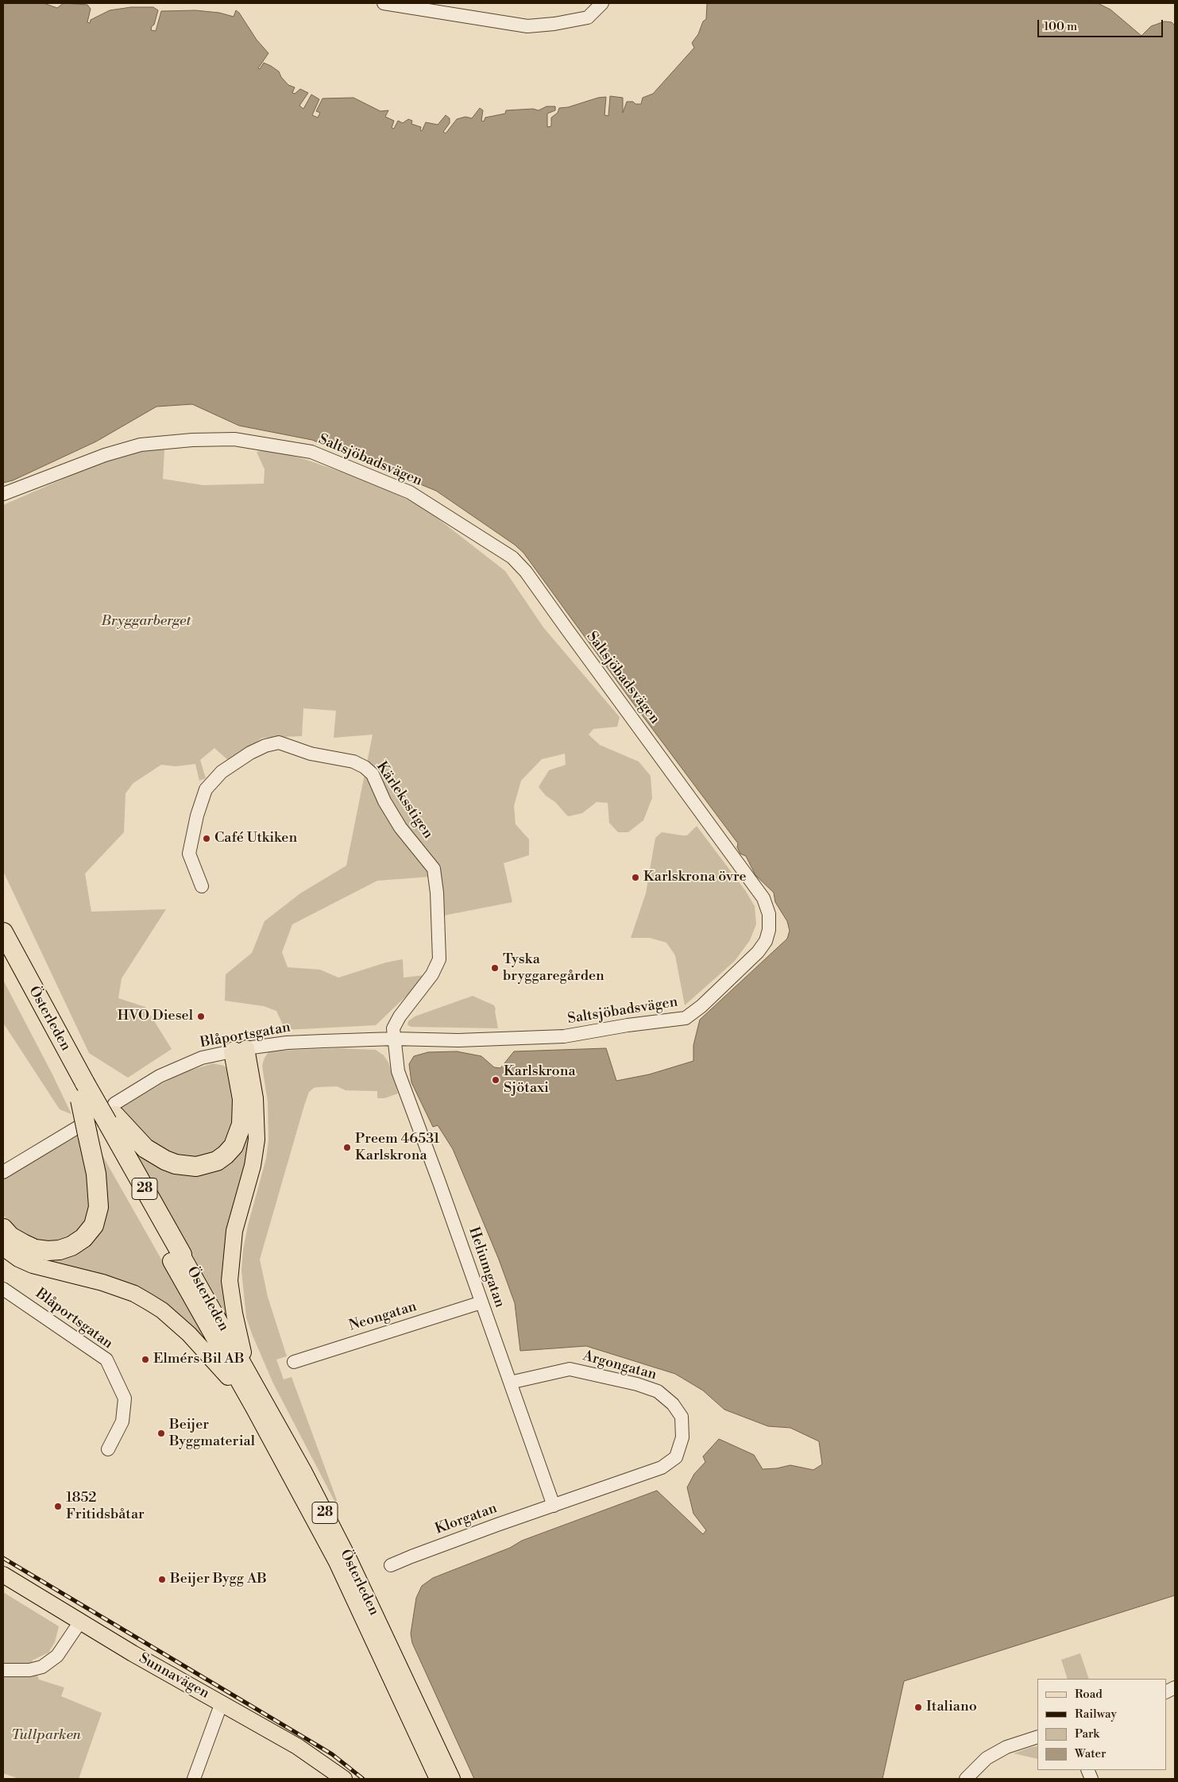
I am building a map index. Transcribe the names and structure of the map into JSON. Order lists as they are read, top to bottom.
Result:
{
  "streets": {
    "highway": ["Österleden", "28"],
    "main road": ["Sunnavägen"],
    "street": [
      "Saltsjöbadsvägen",
      "Kärleksstigen",
      "Blåportsgatan",
      "Heliumgatan",
      "Neongatan",
      "Argongatan",
      "Klorgatan"
    ]
  },
  "crossings": [
    ["Saltsjöbadsvägen", "Kärleksstigen"],
    ["Saltsjöbadsvägen", "Blåportsgatan"],
    ["Saltsjöbadsvägen", "Heliumgatan"],
    ["Kärleksstigen", "Blåportsgatan"],
    ["Kärleksstigen", "Heliumgatan"],
    ["Österleden", "Blåportsgatan"],
    ["Blåportsgatan", "Heliumgatan"],
    ["Heliumgatan", "Neongatan"],
    ["Heliumgatan", "Argongatan"],
    ["Heliumgatan", "Klorgatan"],
    ["Argongatan", "Klorgatan"]
  ],
  "parks": ["Bryggarberget", "Tullparken"],
  "places": [
    "Café Utkiken",
    "Karlskrona övre",
    "Tyska bryggaregården",
    "HVO Diesel",
    "Karlskrona Sjötaxi",
    "Preem 46531 Karlskrona",
    "Elmérs Bil AB",
    "Beijer Byggmaterial",
    "1852 Fritidsbåtar",
    "Beijer Bygg AB",
    "Italiano"
  ],
  "legend": [
    "Road",
    "Railway",
    "Park",
    "Water"
  ],
  "scale_bar": "100 m"
}
